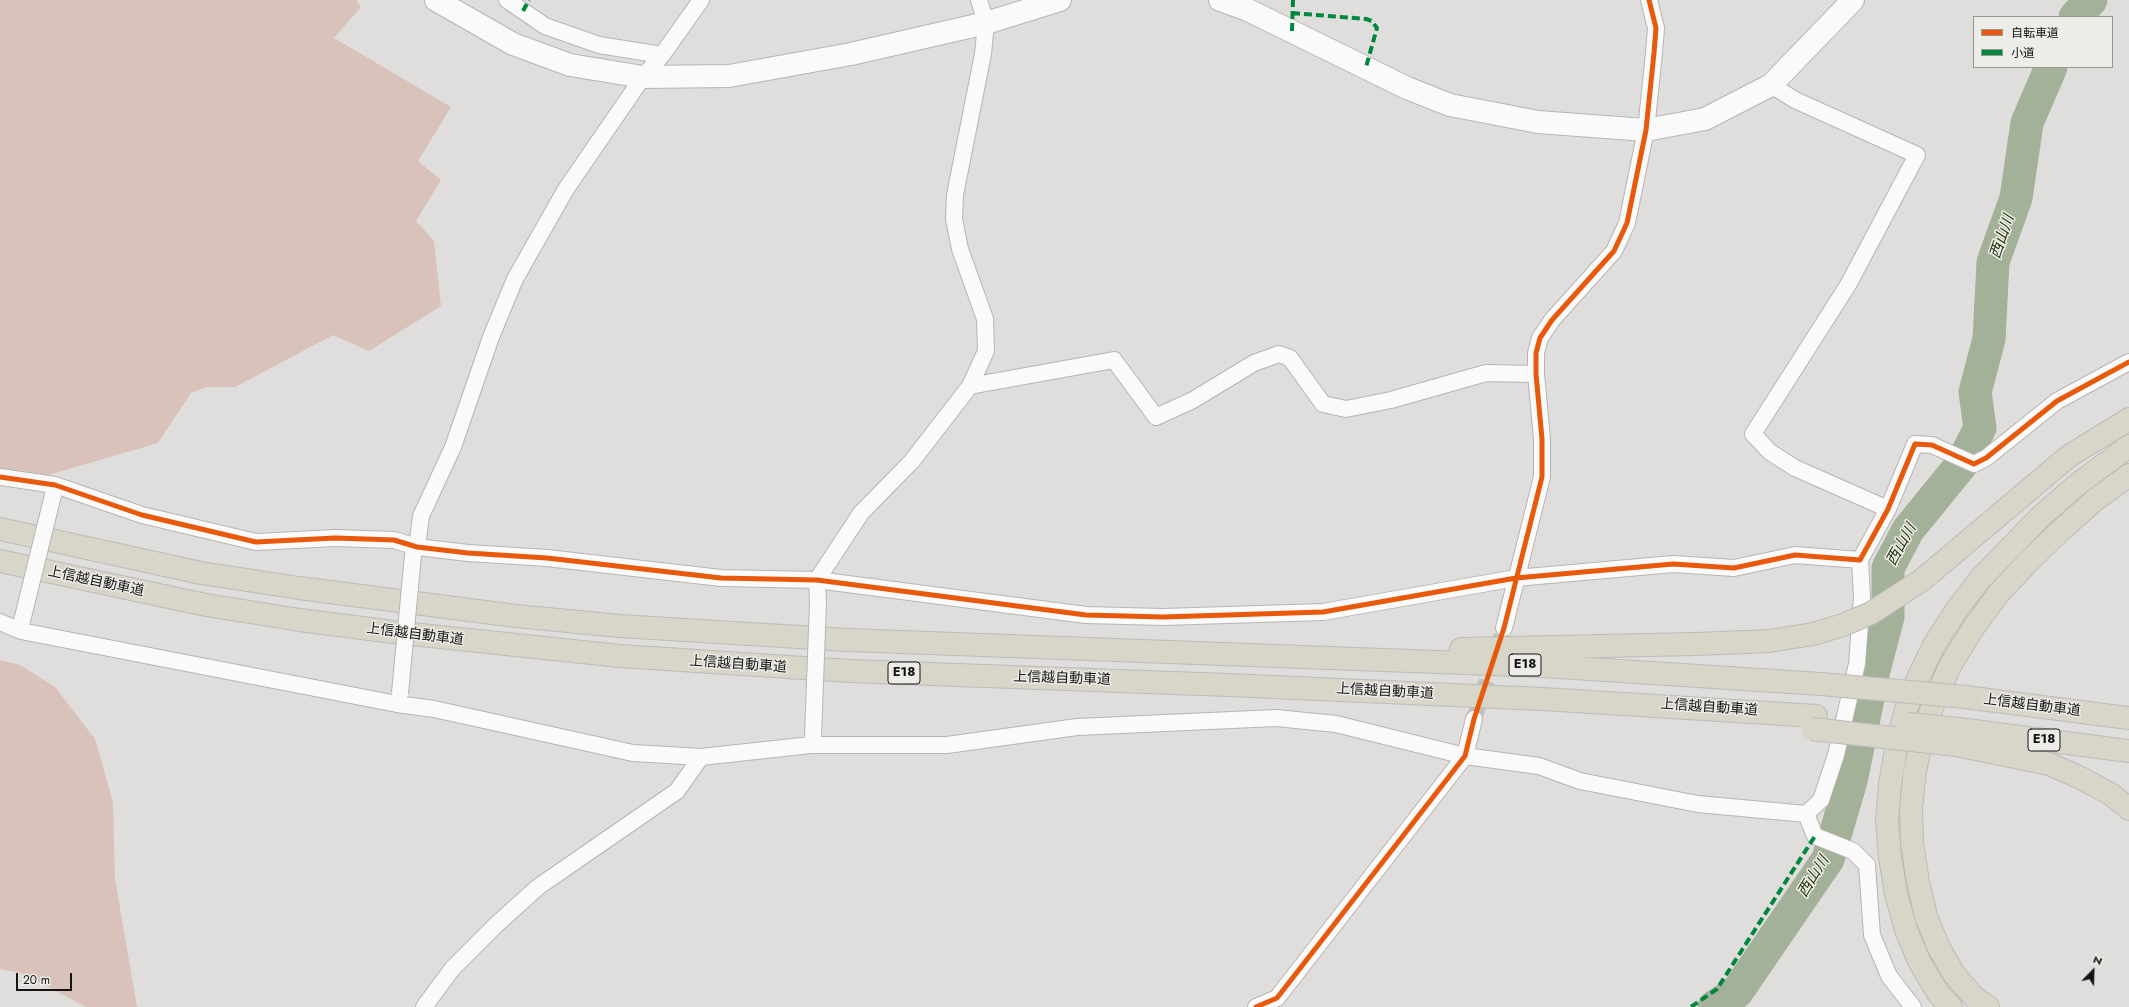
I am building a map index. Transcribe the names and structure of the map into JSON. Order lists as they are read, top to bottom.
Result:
{
  "streets": {
    "highway": ["上信越自動車道", "E18"]
  },
  "water": ["西山川"],
  "legend": ["自転車道", "小道"],
  "scale_bar": "20 m",
  "north": "top right"
}
